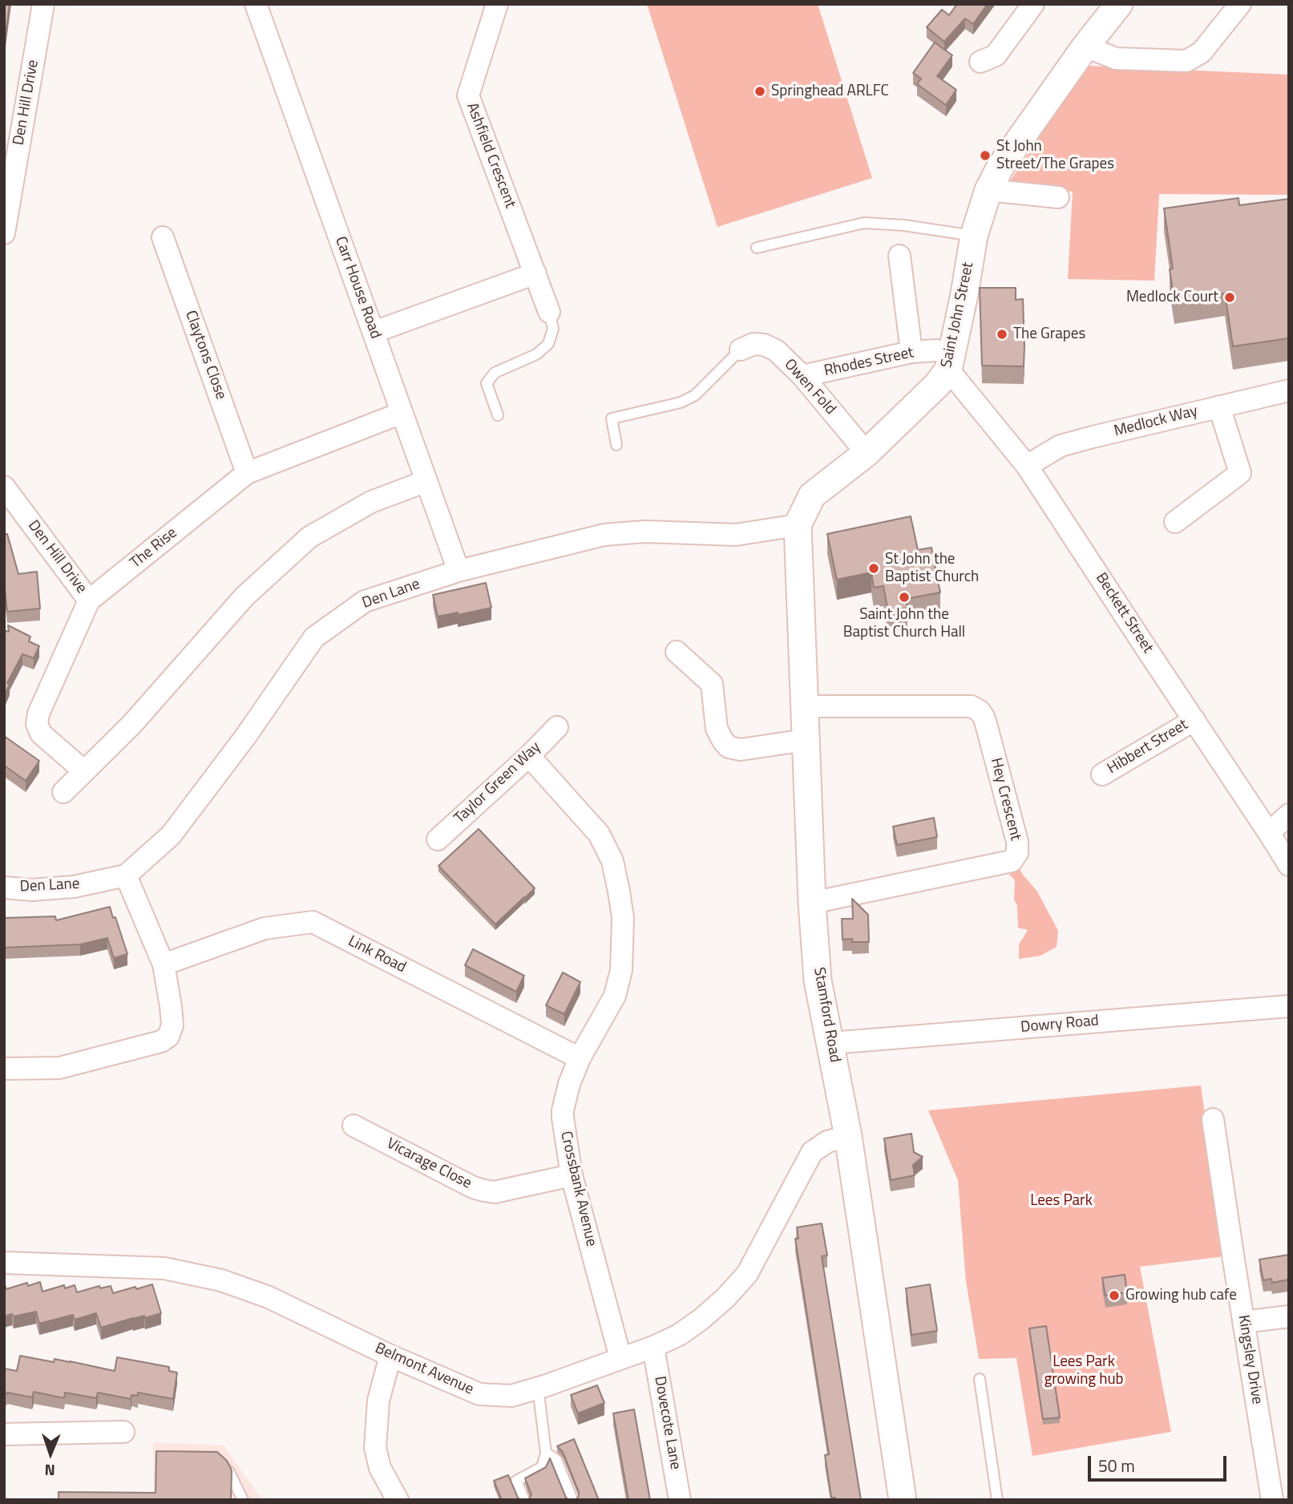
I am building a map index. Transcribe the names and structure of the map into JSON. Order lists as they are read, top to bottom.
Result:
{
  "streets": {
    "street": [
      "Den Hill Drive",
      "Ashfield Crescent",
      "Carr House Road",
      "Saint John Street",
      "Claytons Close",
      "Rhodes Street",
      "Owen Fold",
      "Medlock Way",
      "The Rise",
      "Den Lane",
      "Beckett Street",
      "Hibbert Street",
      "Taylor Green Way",
      "Hey Crescent",
      "Link Road",
      "Stamford Road",
      "Dowry Road",
      "Vicarage Close",
      "Crossbank Avenue",
      "Kingsley Drive",
      "Belmont Avenue",
      "Dovecote Lane"
    ]
  },
  "crossings": [
    ["Den Hill Drive", "The Rise"],
    ["Carr House Road", "The Rise"],
    ["Carr House Road", "Den Lane"],
    ["Saint John Street", "Rhodes Street"],
    ["Saint John Street", "Owen Fold"],
    ["Saint John Street", "Den Lane"],
    ["Saint John Street", "Beckett Street"],
    ["Saint John Street", "Stamford Road"],
    ["Claytons Close", "The Rise"],
    ["Rhodes Street", "Owen Fold"],
    ["Rhodes Street", "Beckett Street"],
    ["Medlock Way", "Beckett Street"],
    ["Den Lane", "Stamford Road"],
    ["Beckett Street", "Hibbert Street"],
    ["Taylor Green Way", "Crossbank Avenue"],
    ["Hey Crescent", "Stamford Road"],
    ["Link Road", "Crossbank Avenue"],
    ["Stamford Road", "Dowry Road"],
    ["Stamford Road", "Belmont Avenue"],
    ["Vicarage Close", "Crossbank Avenue"],
    ["Crossbank Avenue", "Belmont Avenue"],
    ["Belmont Avenue", "Dovecote Lane"]
  ],
  "parks": ["Lees Park", "Lees Park growing hub"],
  "places": [
    "Springhead ARLFC",
    "St John Street/The Grapes",
    "Medlock Court",
    "The Grapes",
    "St John the Baptist Church",
    "Saint John the Baptist Church Hall",
    "Growing hub cafe"
  ],
  "scale_bar": "50 m",
  "north": "bottom"
}
